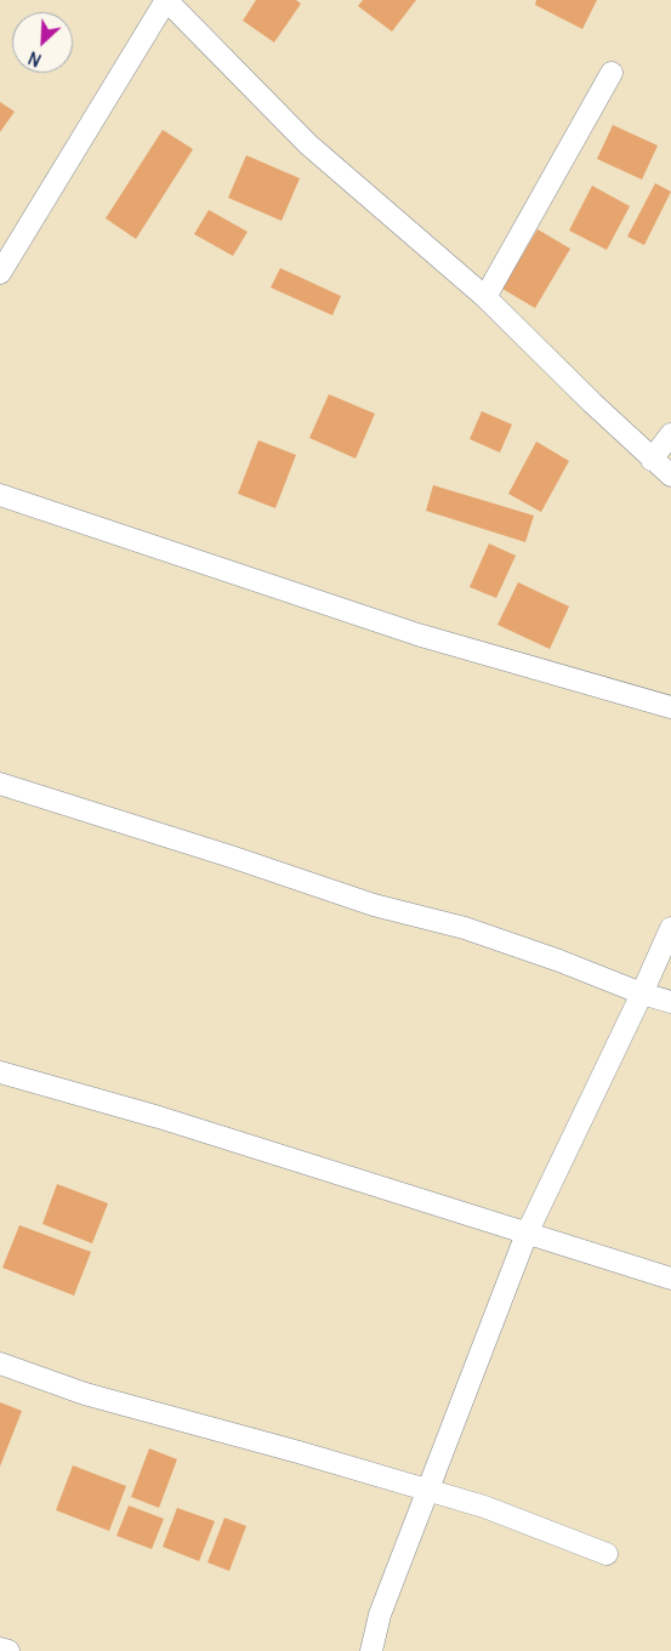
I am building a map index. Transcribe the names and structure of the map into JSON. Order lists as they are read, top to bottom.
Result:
{
  "north": "bottom left"
}
